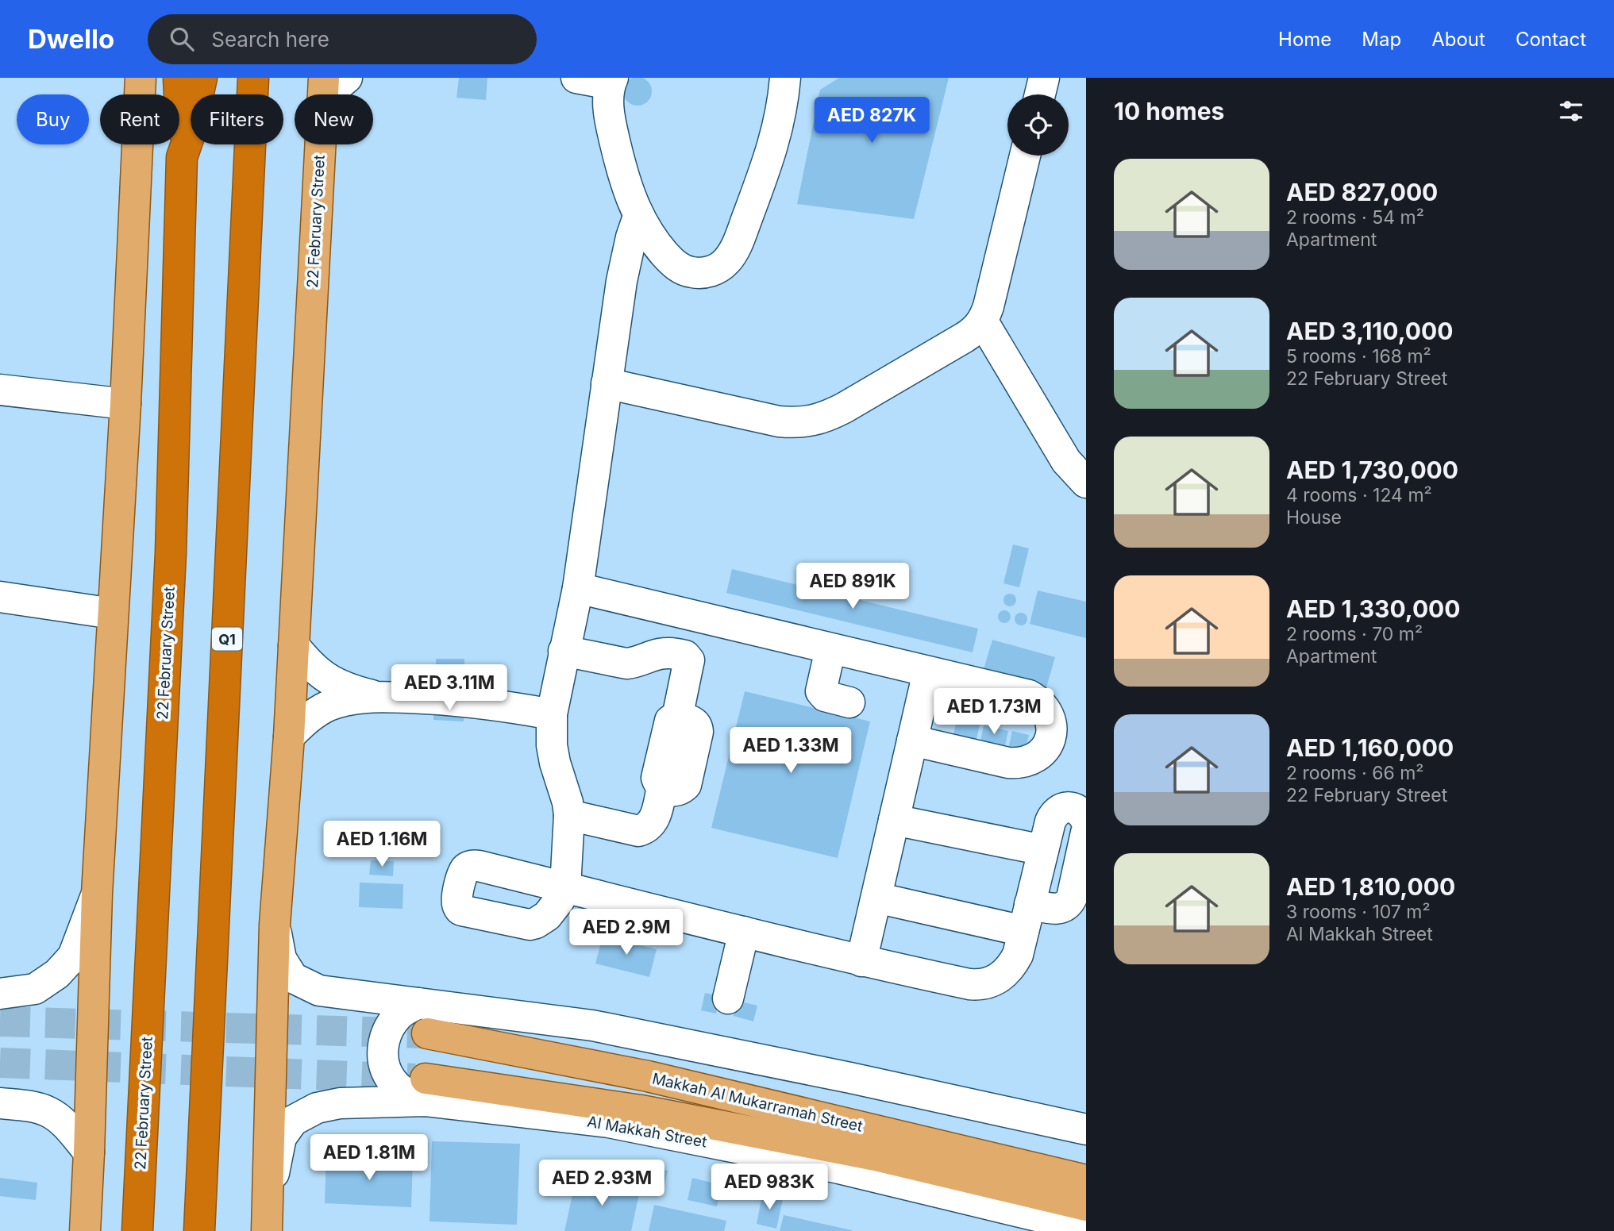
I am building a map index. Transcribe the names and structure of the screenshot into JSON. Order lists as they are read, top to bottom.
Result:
{
  "streets": {
    "highway": ["22 February Street", "Q1"],
    "main road": ["Makkah Al Mukarramah Street"],
    "street": ["Al Makkah Street"]
  },
  "crossings": [
    ["22 February Street", "Al Makkah Street"],
    ["Makkah Al Mukarramah Street", "Al Makkah Street"]
  ],
  "page": {
    "header": "Dwello",
    "search": "Search here",
    "nav": [
      "Home",
      "Map",
      "About",
      "Contact"
    ],
    "heading": "10 homes",
    "chip": [
      "Buy",
      "Rent",
      "Filters",
      "New"
    ],
    "price": [
      "AED 827K",
      "AED 891K",
      "AED 3.11M",
      "AED 1.73M",
      "AED 1.33M",
      "AED 1.16M",
      "AED 2.9M",
      "AED 1.81M",
      "AED 2.93M",
      "AED 983K"
    ],
    "list": [
      {
        "name": "AED 827,000",
        "note": "2 rooms · 54 m² · Apartment"
      },
      {
        "name": "AED 3,110,000",
        "note": "5 rooms · 168 m² · 22 February Street"
      },
      {
        "name": "AED 1,730,000",
        "note": "4 rooms · 124 m² · House"
      },
      {
        "name": "AED 1,330,000",
        "note": "2 rooms · 70 m² · Apartment"
      },
      {
        "name": "AED 1,160,000",
        "note": "2 rooms · 66 m² · 22 February Street"
      },
      {
        "name": "AED 1,810,000",
        "note": "3 rooms · 107 m² · Al Makkah Street"
      }
    ]
  }
}
